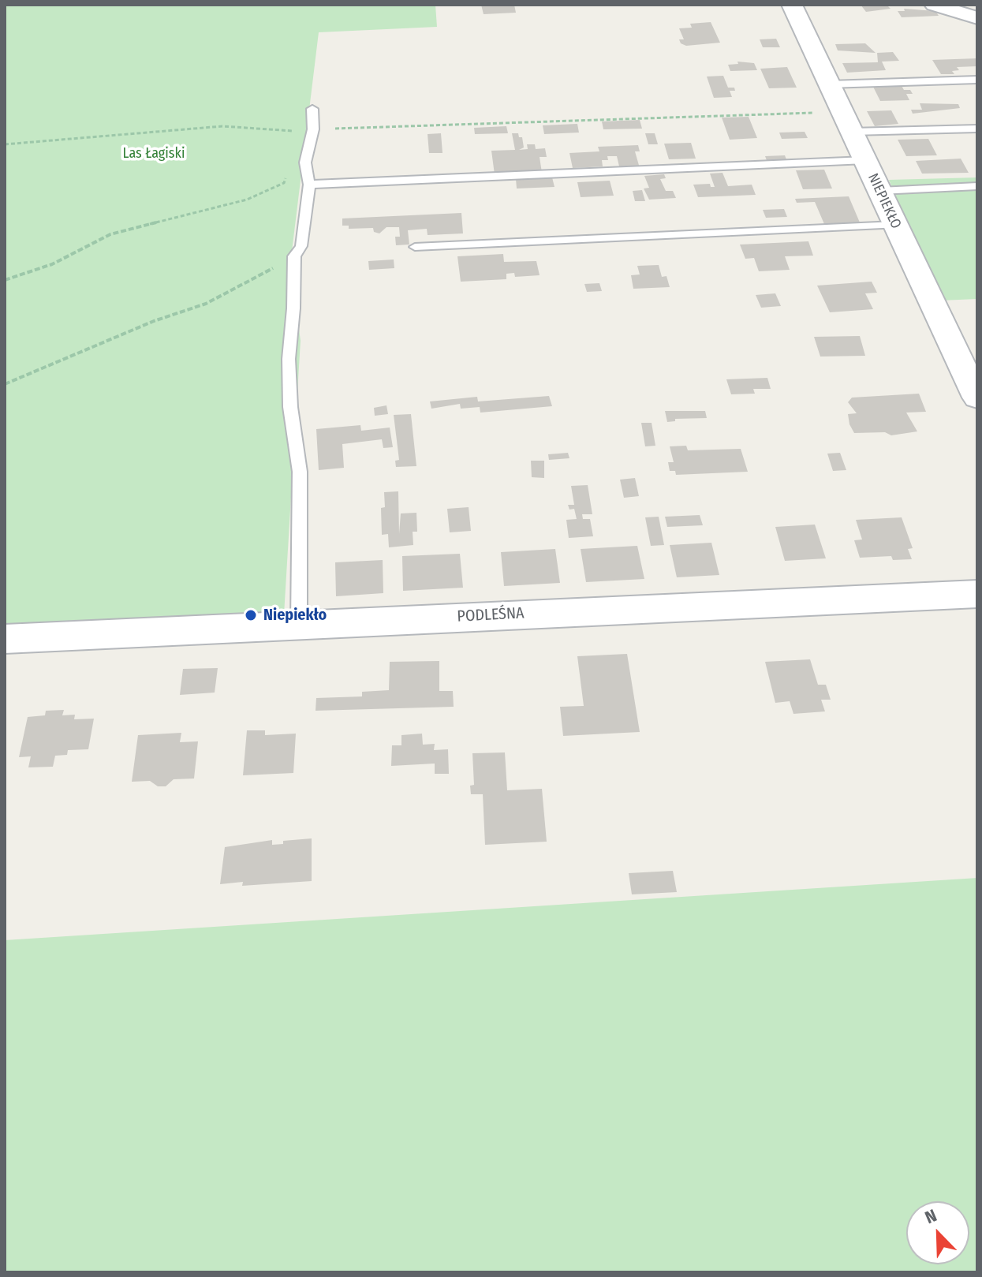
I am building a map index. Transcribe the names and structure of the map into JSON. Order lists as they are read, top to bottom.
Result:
{
  "streets": {
    "street": ["NIEPIEKŁO", "PODLEŚNA"]
  },
  "parks": ["Las Łagiski"],
  "places": ["Niepiekło"],
  "north": "top left"
}
